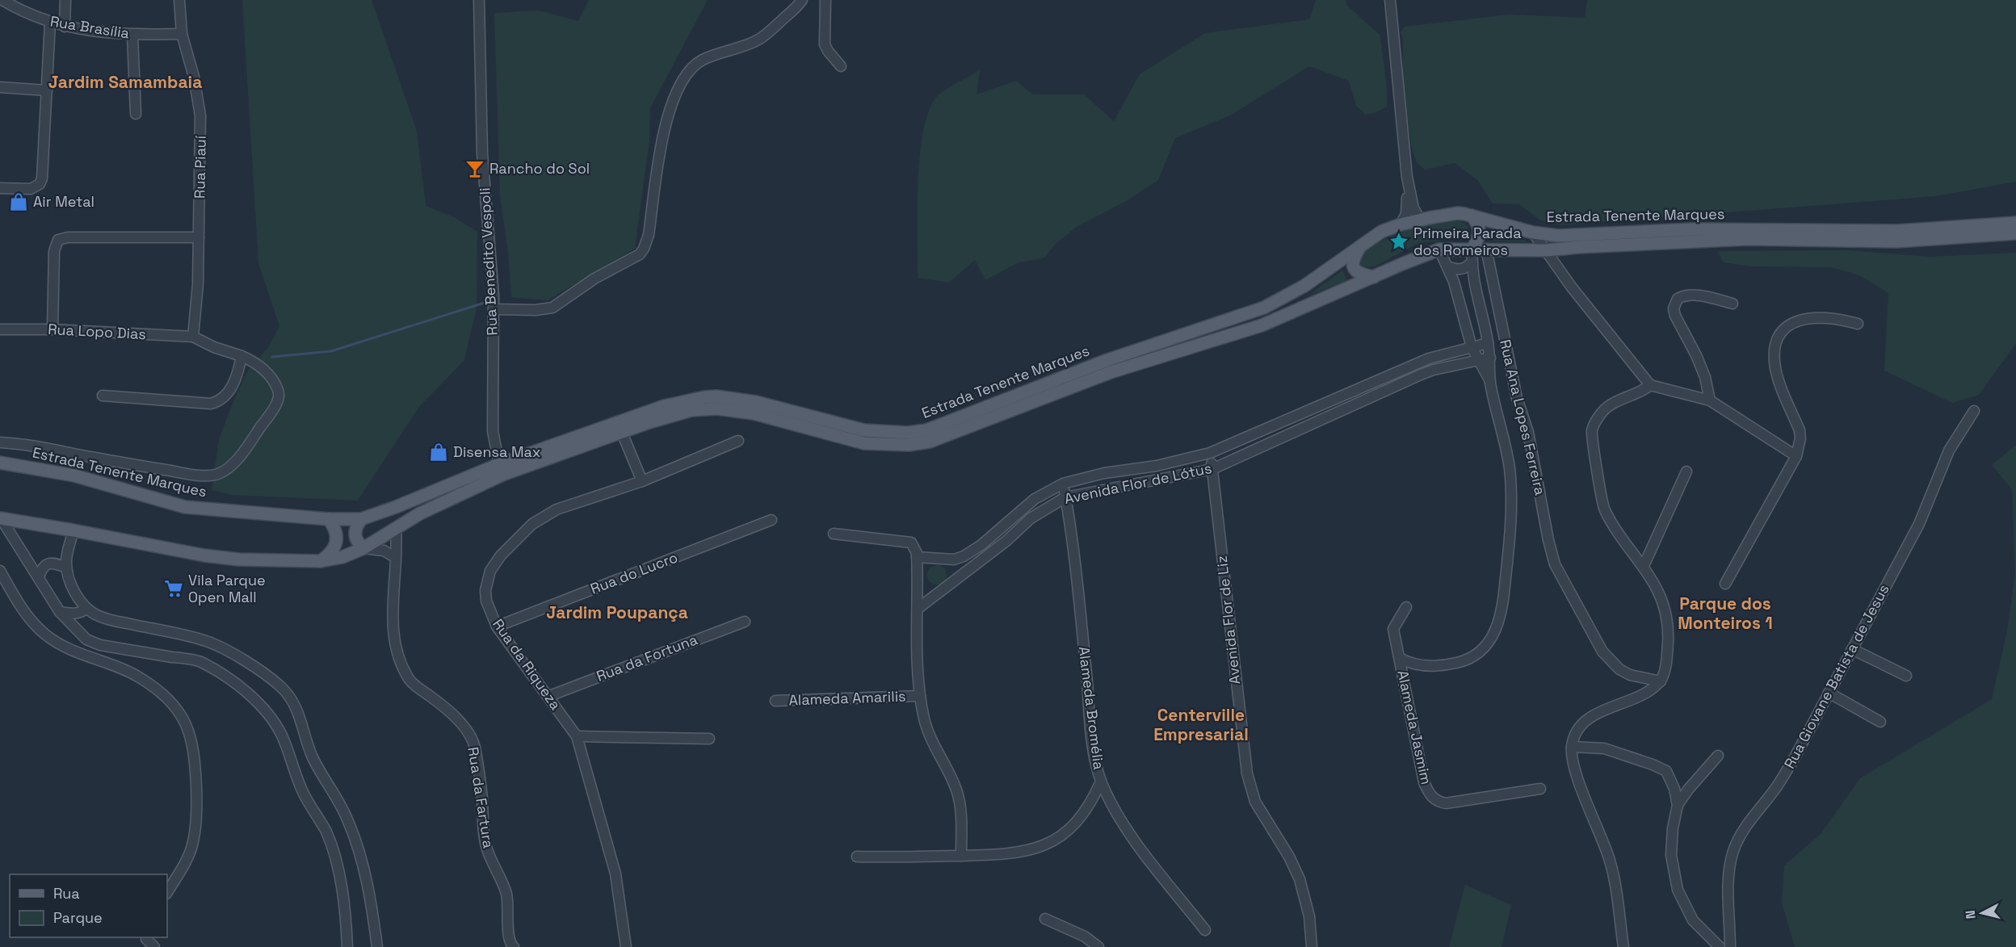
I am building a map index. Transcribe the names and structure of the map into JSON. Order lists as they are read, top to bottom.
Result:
{
  "streets": {
    "main road": ["Estrada Tenente Marques"],
    "street": [
      "Rua Brasília",
      "Rua Piauí",
      "Rua Benedito Vespoli",
      "Rua Lopo Dias",
      "Rua Ana Lopes Ferreira",
      "Avenida Flor de Lótus",
      "Rua do Lucro",
      "Avenida Flor de Liz",
      "Rua da Fortuna",
      "Rua da Riqueza",
      "Rua Giovane Batista de Jesus",
      "Alameda Amarilis",
      "Alameda Bromélia",
      "Alameda Jasmim",
      "Rua da Fartura"
    ]
  },
  "crossings": [
    ["Rua Brasília", "Rua Piauí"],
    ["Rua Piauí", "Rua Lopo Dias"],
    ["Estrada Tenente Marques", "Rua Benedito Vespoli"],
    ["Estrada Tenente Marques", "Rua Ana Lopes Ferreira"],
    ["Estrada Tenente Marques", "Rua da Fartura"],
    ["Avenida Flor de Lótus", "Avenida Flor de Liz"],
    ["Avenida Flor de Lótus", "Alameda Bromélia"],
    ["Rua do Lucro", "Rua da Riqueza"],
    ["Rua da Fortuna", "Rua da Riqueza"]
  ],
  "districts": [
    "Jardim Samambaia",
    "Parque dos Monteiros 1",
    "Jardim Poupança",
    "Centerville Empresarial"
  ],
  "places": {
    "bar": ["Rancho do Sol"],
    "shop": ["Air Metal", "Disensa Max"],
    "place": ["Primeira Parada dos Romeiros"],
    "supermarket": ["Vila Parque Open Mall"]
  },
  "legend": ["Rua", "Parque"],
  "north": "left"
}
